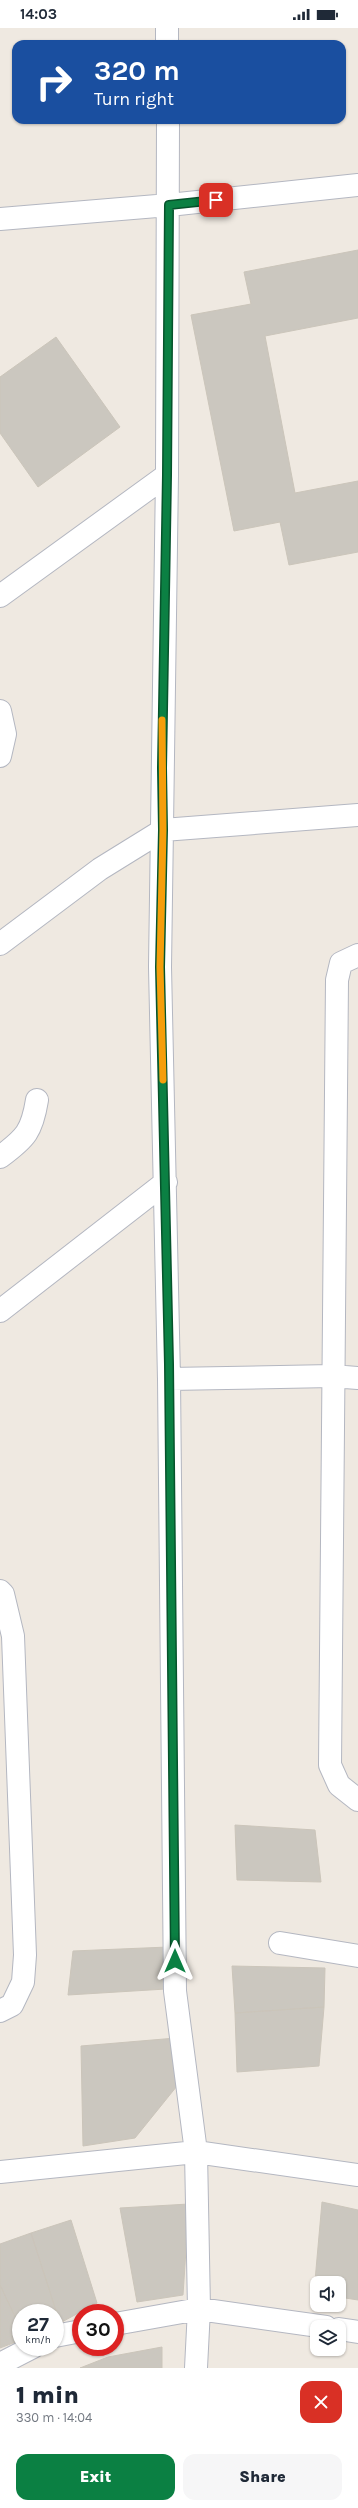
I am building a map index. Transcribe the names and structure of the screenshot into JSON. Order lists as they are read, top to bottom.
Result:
{
  "page": {
    "status": "14:03",
    "turn": ["320 m", "Turn right"],
    "speed": "27 km/h",
    "limit": "30",
    "heading": ["1 min", "330 m · 14:04"],
    "buttons": ["Exit", "Share"]
  }
}
